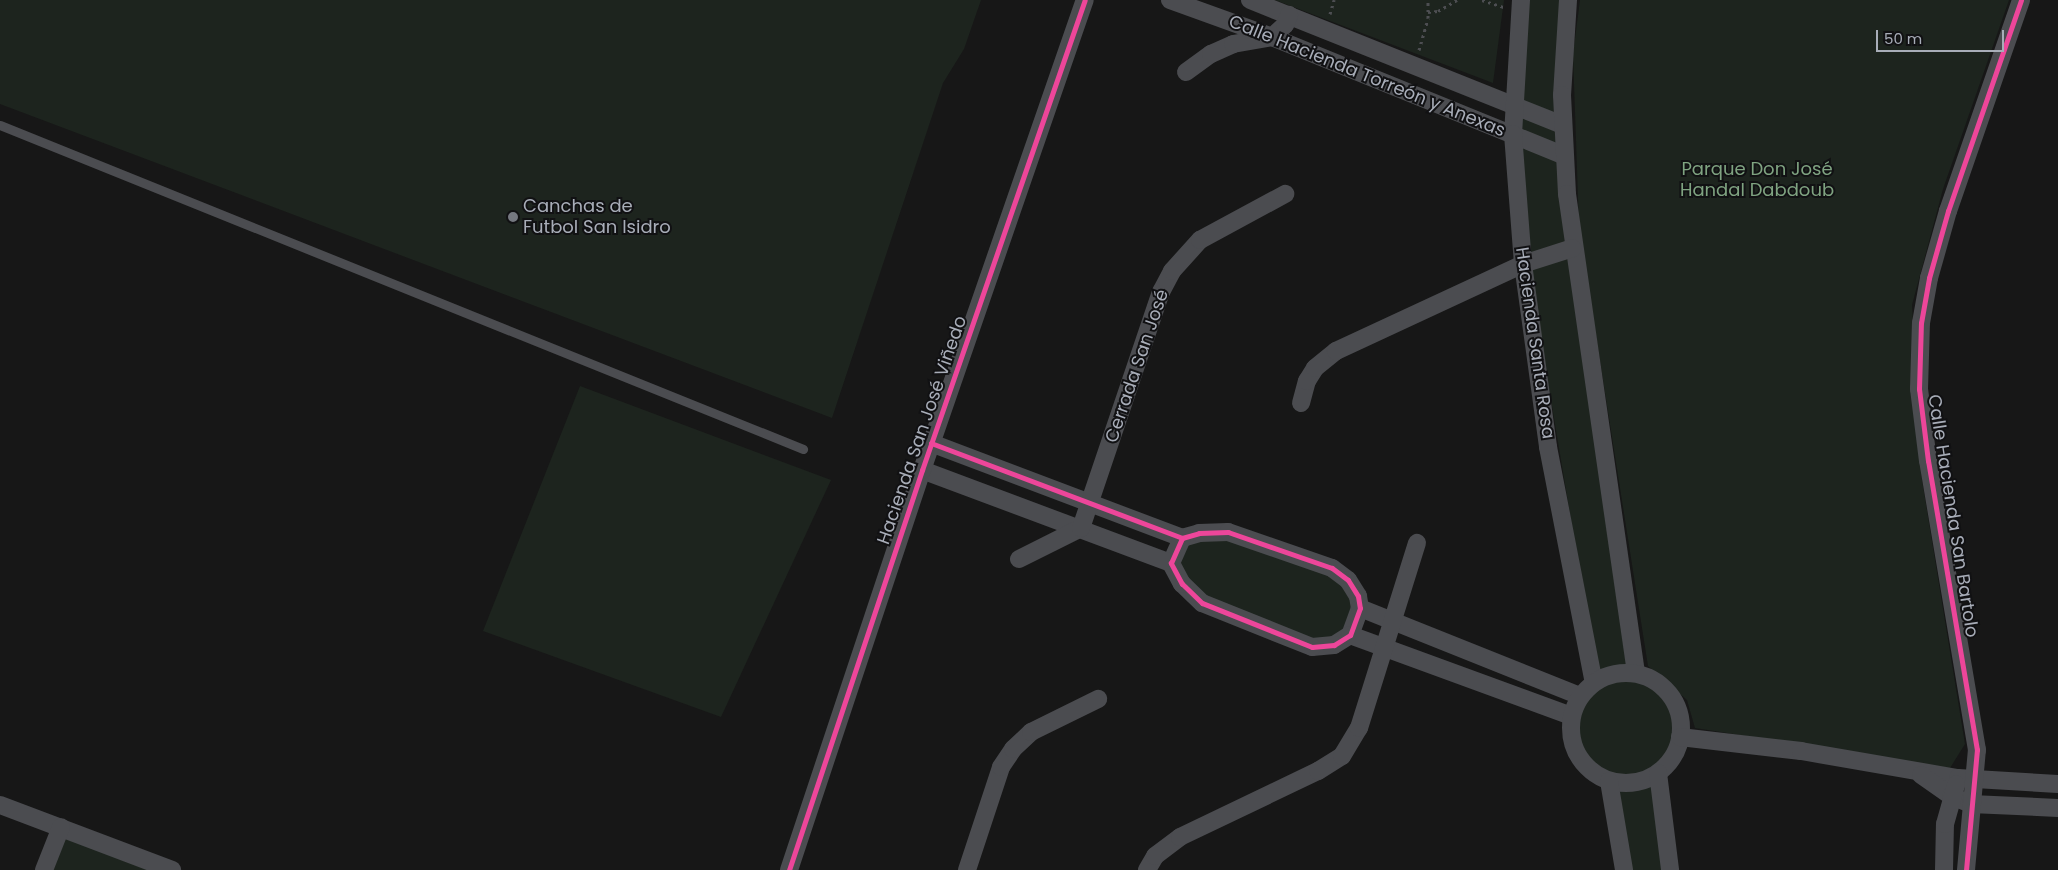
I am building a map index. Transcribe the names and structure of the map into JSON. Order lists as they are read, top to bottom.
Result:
{
  "streets": {
    "street": [
      "Calle Hacienda Torreón y Anexas",
      "Hacienda Santa Rosa",
      "Cerrada San José",
      "Hacienda San José Viñedo",
      "Calle Hacienda San Bartolo"
    ]
  },
  "crossings": [
    ["Calle Hacienda Torreón y Anexas", "Hacienda Santa Rosa"]
  ],
  "parks": ["Parque Don José Handal Dabdoub"],
  "places": ["Canchas de Futbol San Isidro"],
  "scale_bar": "50 m"
}
